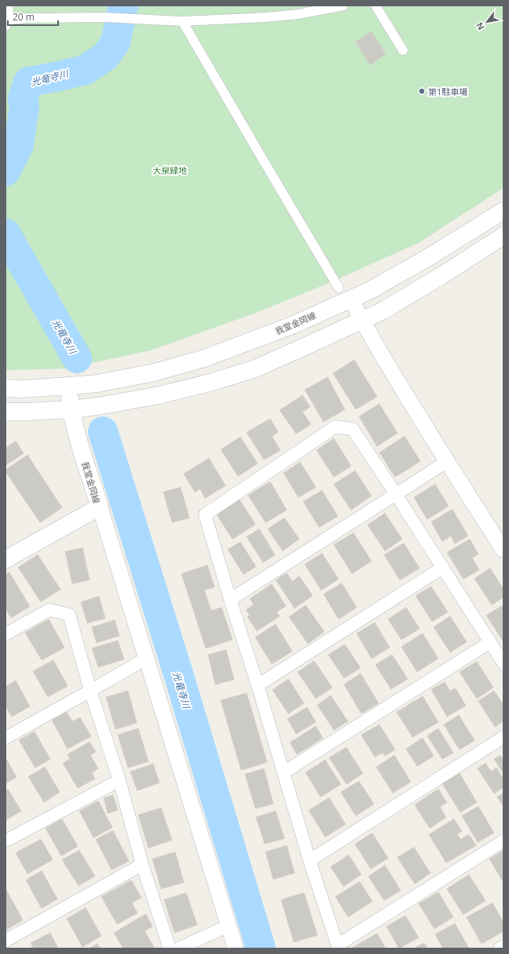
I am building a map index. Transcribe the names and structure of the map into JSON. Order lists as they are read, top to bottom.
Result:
{
  "streets": {
    "main road": ["我堂金岡線"]
  },
  "water": ["光竜寺川"],
  "parks": ["大泉緑地"],
  "places": ["第1駐車場"],
  "scale_bar": "20 m",
  "north": "bottom left"
}
